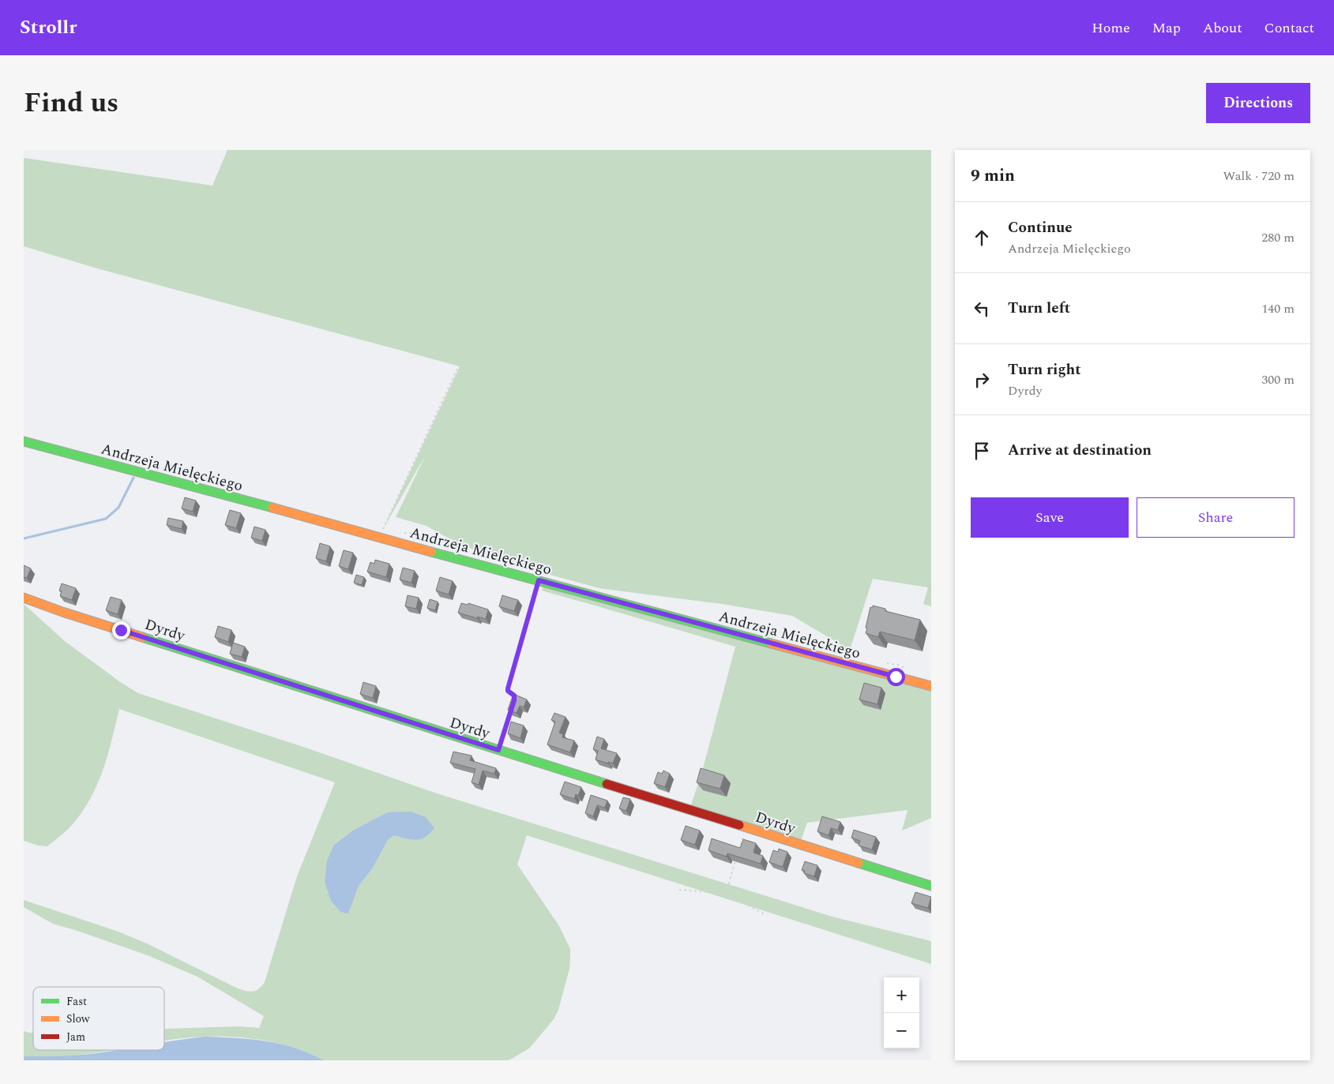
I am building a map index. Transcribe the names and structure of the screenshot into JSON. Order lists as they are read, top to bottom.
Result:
{
  "streets": {
    "street": ["Andrzeja Mielęckiego", "Dyrdy"]
  },
  "legend": ["Fast", "Slow", "Jam"],
  "page": {
    "header": "Strollr",
    "nav": [
      "Home",
      "Map",
      "About",
      "Contact"
    ],
    "title": "Find us",
    "buttons": [
      "Directions",
      ["Save", "Share"]
    ],
    "heading": ["9 min", "Walk · 720 m"],
    "list": [
      ["Continue", "Andrzeja Mielęckiego", "280 m"],
      ["Turn left", "140 m"],
      ["Turn right", "Dyrdy", "300 m"],
      "Arrive at destination"
    ],
    "map_buttons": ["+", "−"]
  }
}
